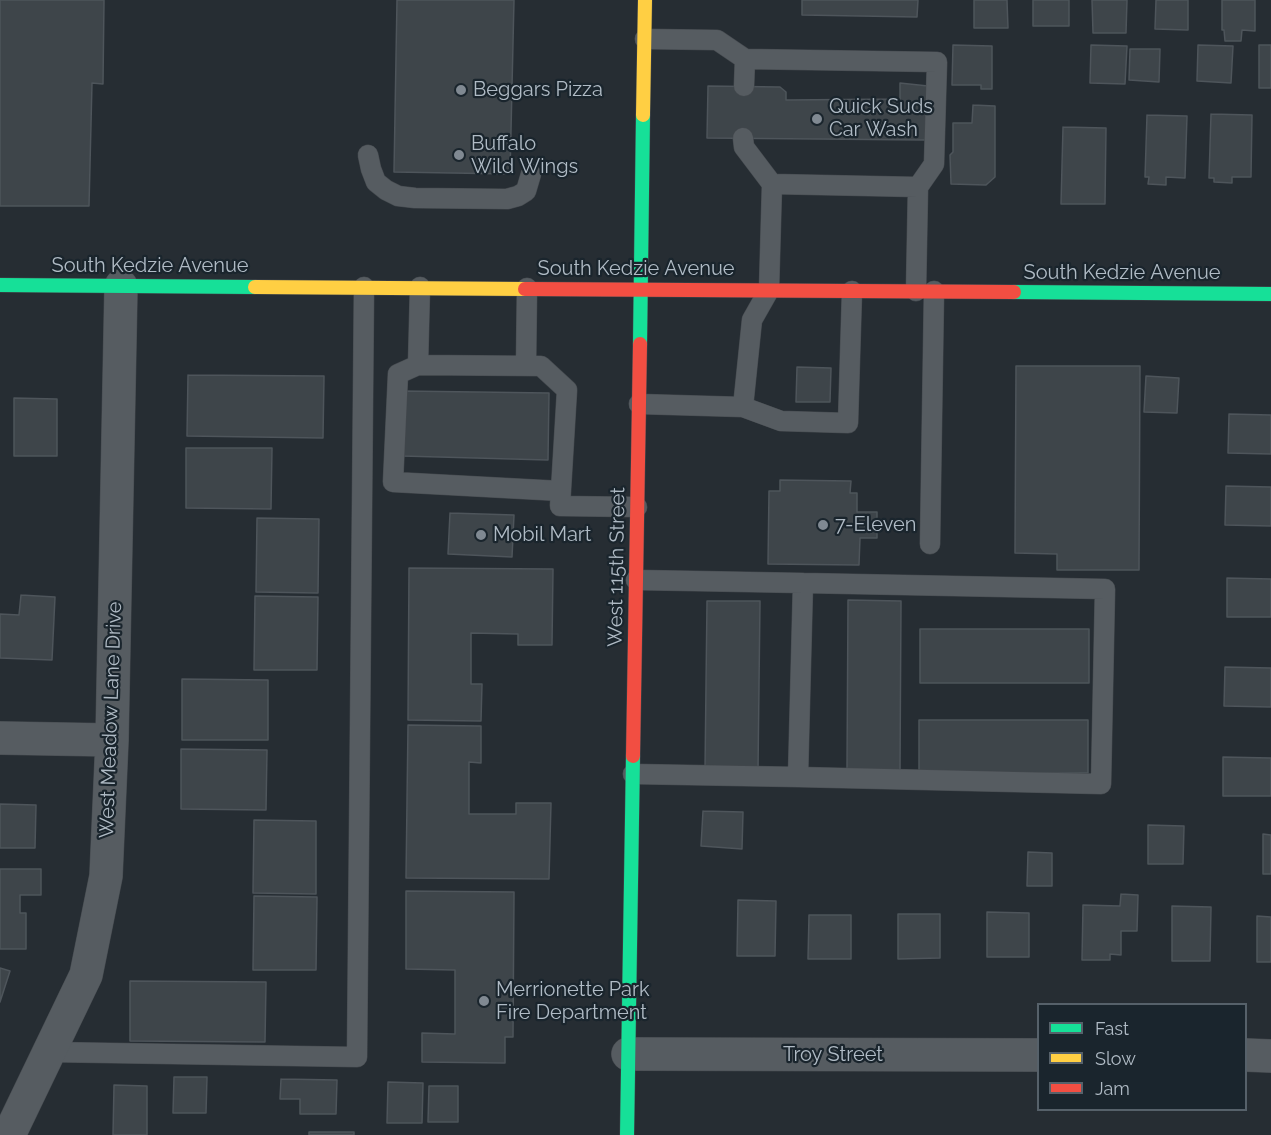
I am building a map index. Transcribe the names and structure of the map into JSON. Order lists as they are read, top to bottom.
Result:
{
  "streets": {
    "main road": ["South Kedzie Avenue", "West 115th Street"],
    "street": ["West Meadow Lane Drive", "Troy Street"]
  },
  "crossings": [
    ["South Kedzie Avenue", "West 115th Street"],
    ["South Kedzie Avenue", "West Meadow Lane Drive"],
    ["West 115th Street", "Troy Street"]
  ],
  "places": [
    "Beggars Pizza",
    "Quick Suds Car Wash",
    "Buffalo Wild Wings",
    "7-Eleven",
    "Mobil Mart",
    "Merrionette Park Fire Department"
  ],
  "legend": ["Fast", "Slow", "Jam"]
}
